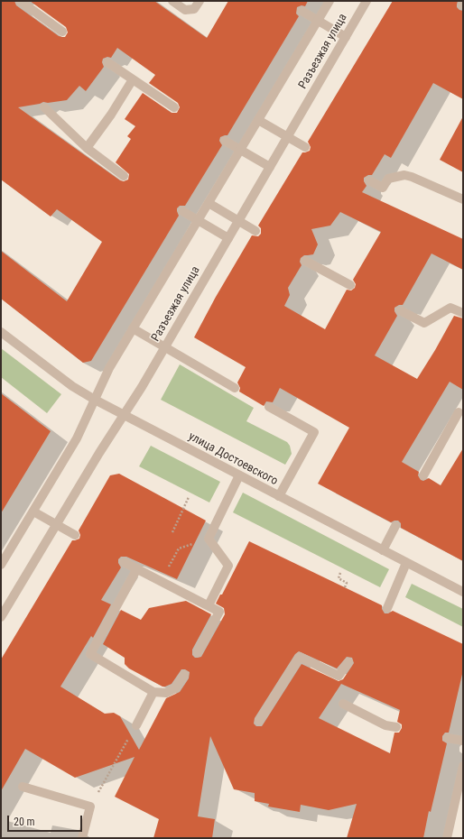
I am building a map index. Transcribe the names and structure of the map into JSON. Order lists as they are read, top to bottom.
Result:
{
  "streets": {
    "street": ["Разъезжая улица", "улица Достоевского"]
  },
  "crossings": [
    ["Разъезжая улица", "улица Достоевского"]
  ],
  "scale_bar": "20 m"
}
